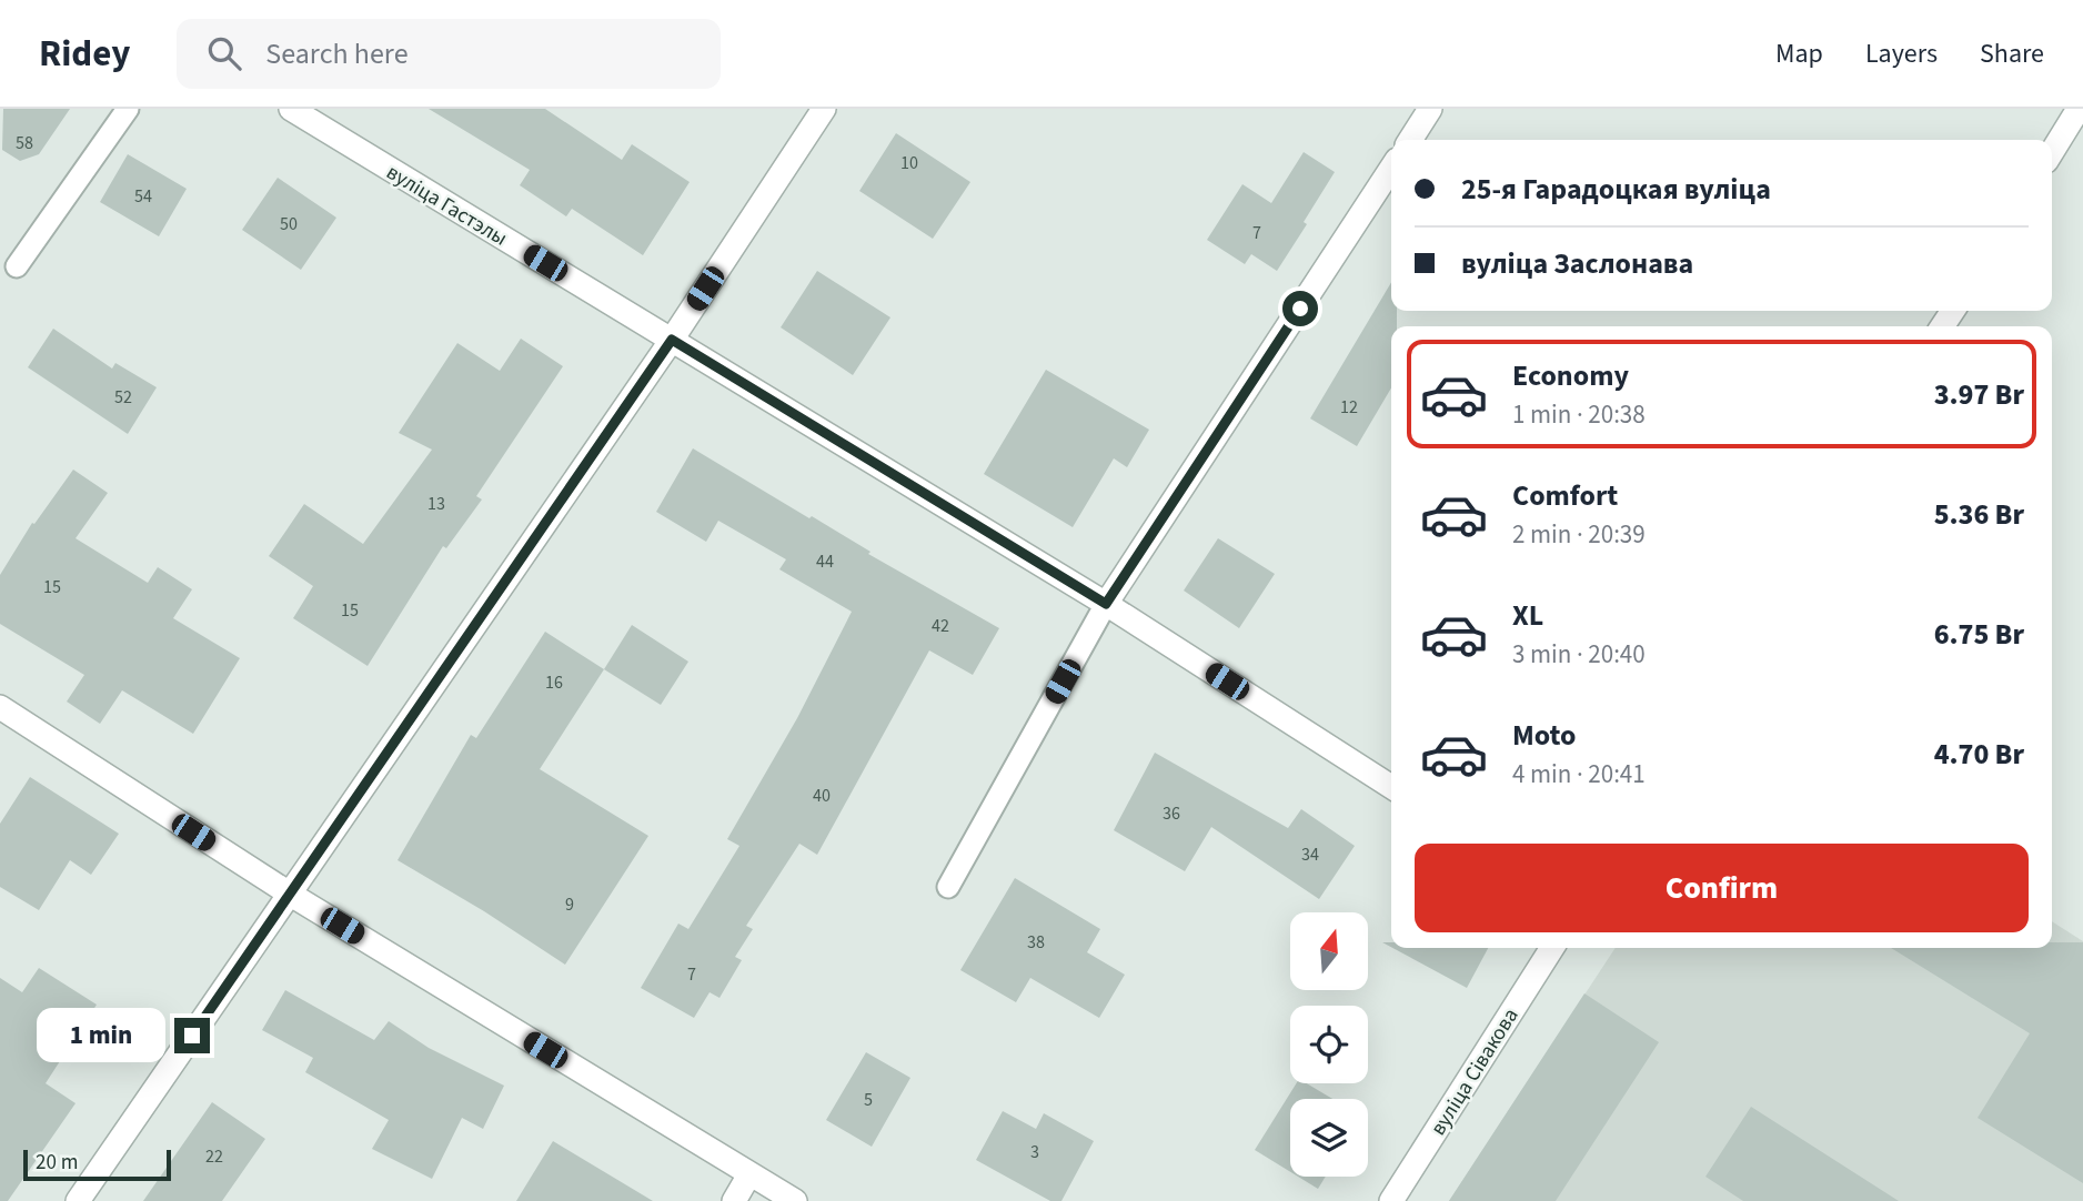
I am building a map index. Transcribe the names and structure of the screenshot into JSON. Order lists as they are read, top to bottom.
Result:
{
  "streets": {
    "street": ["вуліца Гастэлы", "вуліца Сівакова"]
  },
  "house_numbers": [
    "58",
    "10",
    "54",
    "50",
    "7",
    "52",
    "12",
    "13",
    "44",
    "15",
    "15",
    "42",
    "16",
    "40",
    "36",
    "34",
    "9",
    "38",
    "7",
    "5",
    "3",
    "22"
  ],
  "scale_bar": "20 m",
  "north": "top",
  "page": {
    "header": "Ridey",
    "search": "Search here",
    "nav": ["Map", "Layers", "Share"],
    "banner": ["25-я Гарадоцкая вуліца", "вуліца Заслонава"],
    "list": [
      {
        "name": "Economy",
        "note": "1 min · 20:38",
        "value": "3.97 Br"
      },
      {
        "name": "Comfort",
        "note": "2 min · 20:39",
        "value": "5.36 Br"
      },
      {
        "name": "XL",
        "note": "3 min · 20:40",
        "value": "6.75 Br"
      },
      {
        "name": "Moto",
        "note": "4 min · 20:41",
        "value": "4.70 Br"
      }
    ],
    "buttons": "Confirm",
    "bubble": "1 min",
    "scale": "20 m"
  }
}
